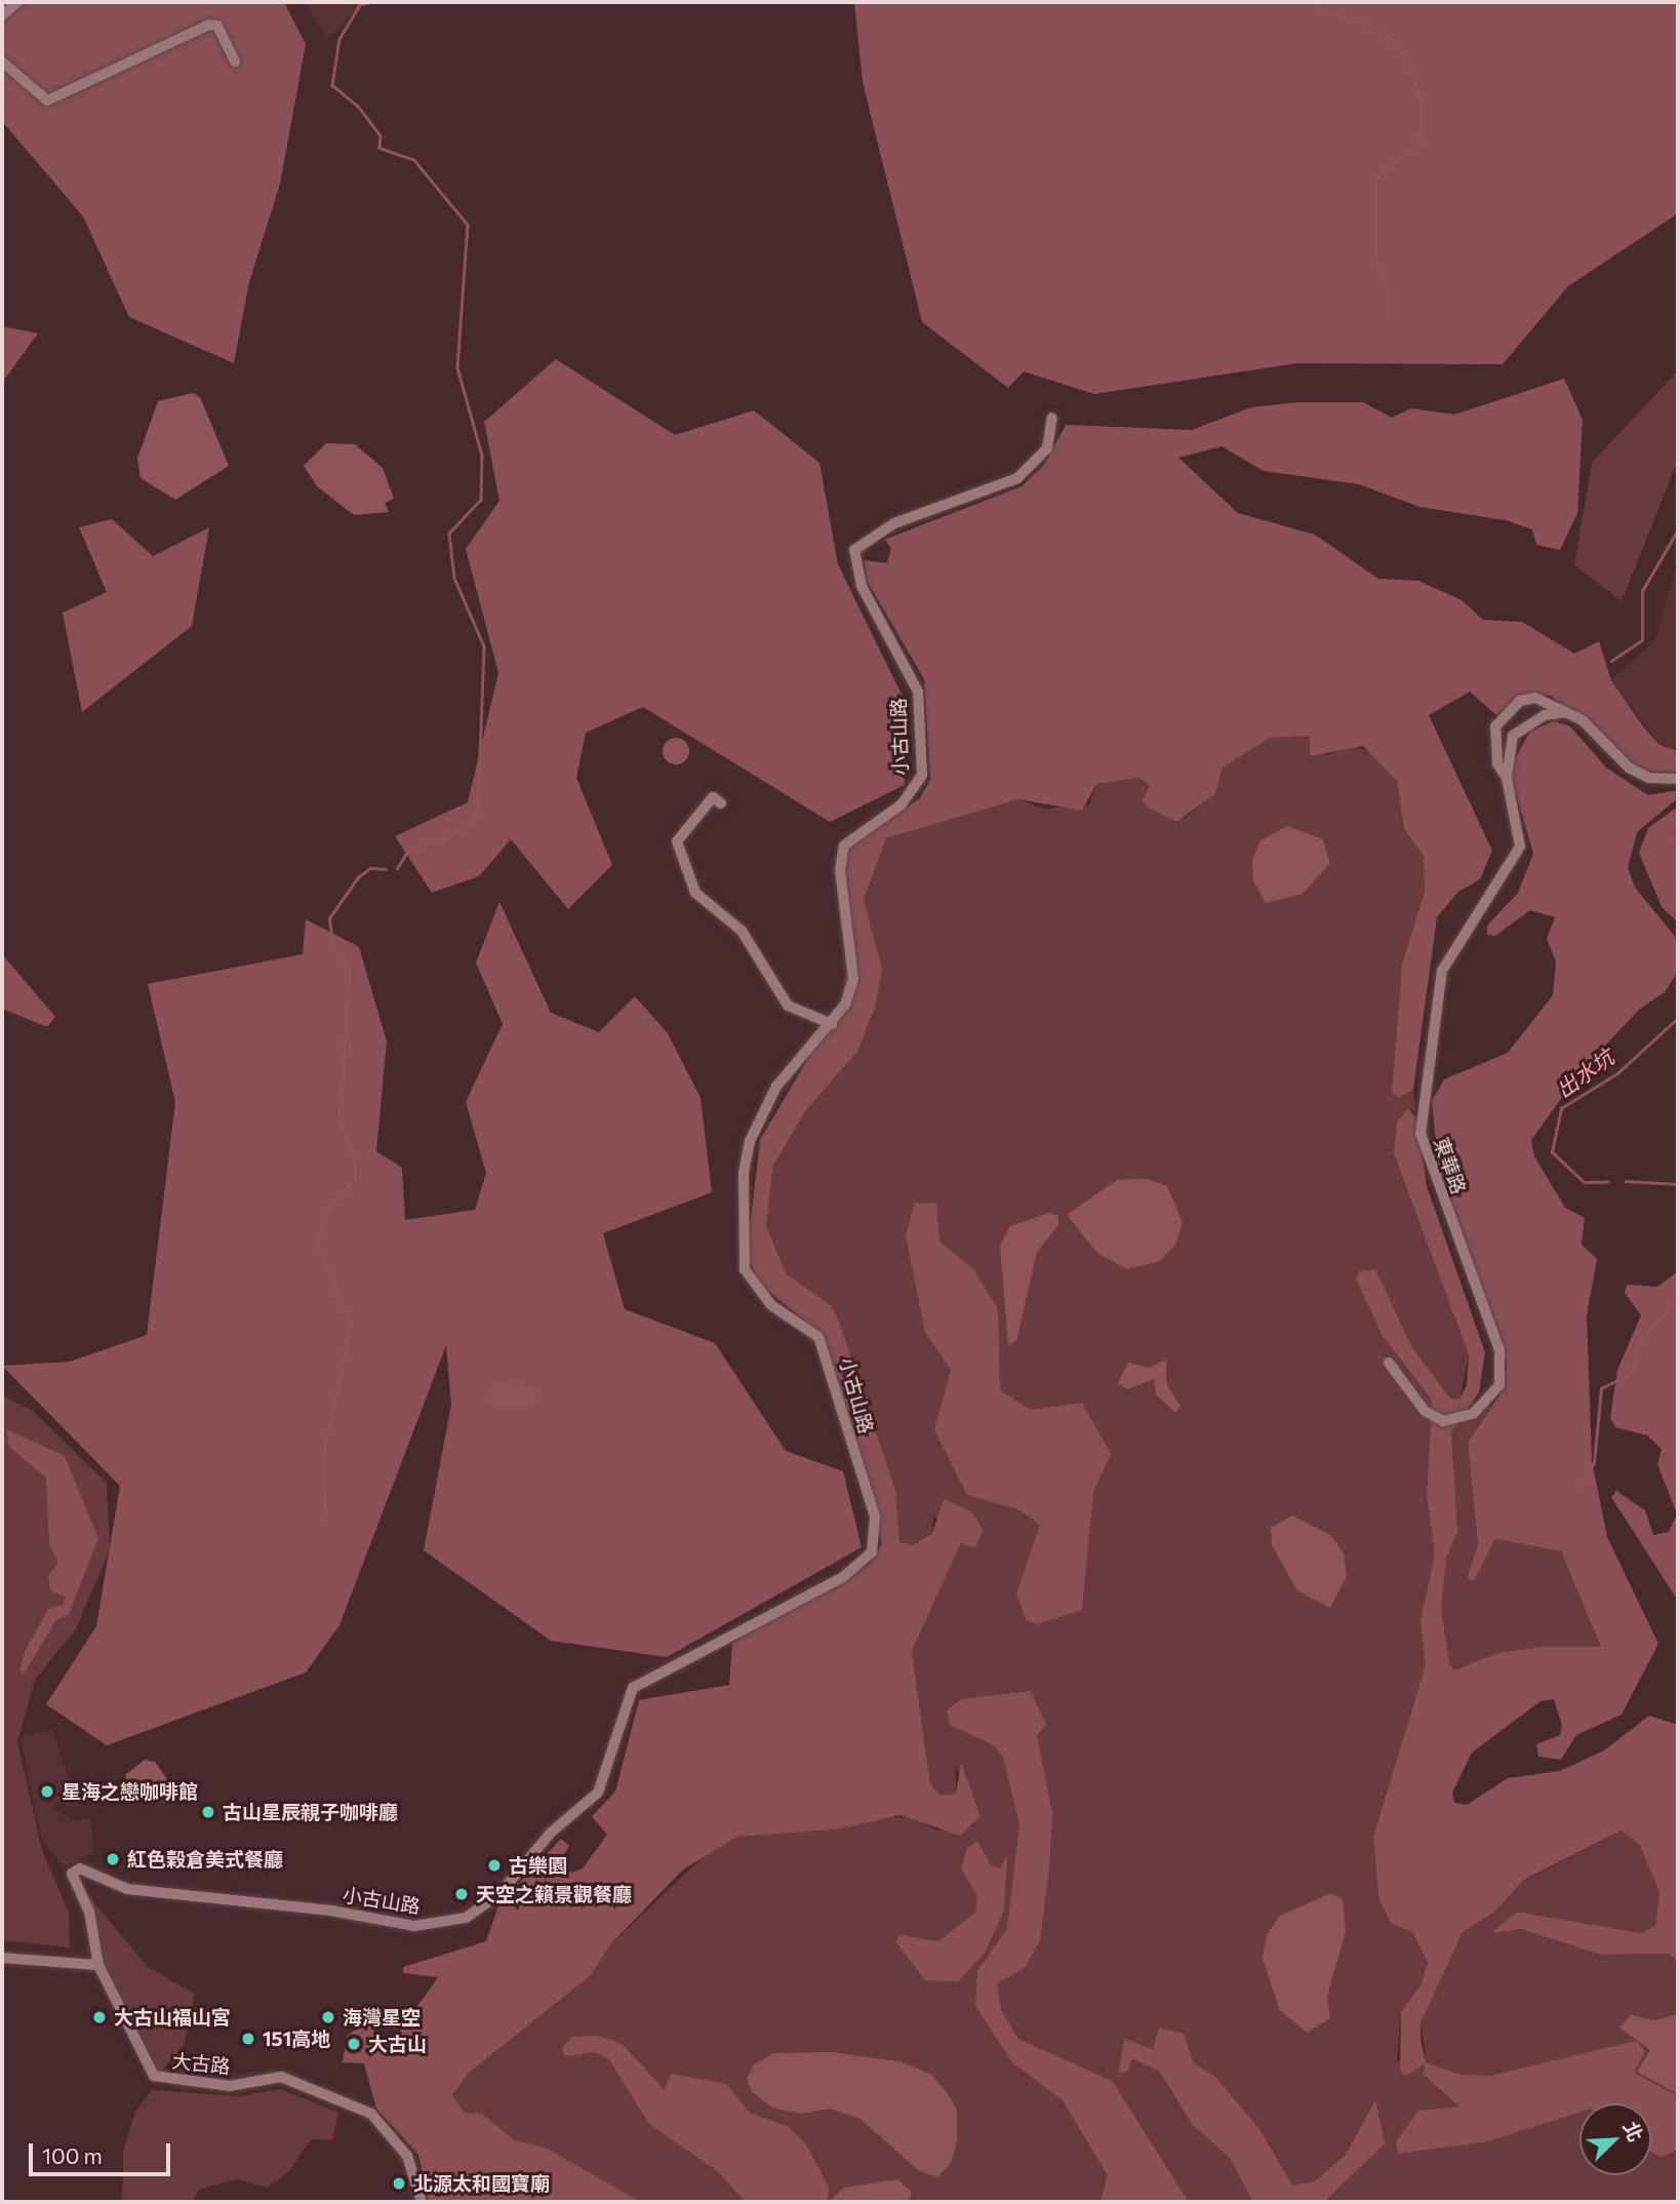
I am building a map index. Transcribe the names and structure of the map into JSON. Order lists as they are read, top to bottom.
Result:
{
  "streets": {
    "street": ["小古山路", "東華路", "大古路"]
  },
  "crossings": [
    ["小古山路", "大古路"]
  ],
  "water": ["出水坑"],
  "places": [
    "星海之戀咖啡館",
    "古山星辰親子咖啡廳",
    "紅色榖倉美式餐廳",
    "古樂園",
    "天空之籟景觀餐廳",
    "大古山福山宮",
    "海灣星空",
    "151高地",
    "大古山",
    "北源太和國寶廟"
  ],
  "scale_bar": "100 m",
  "north": "top right"
}
